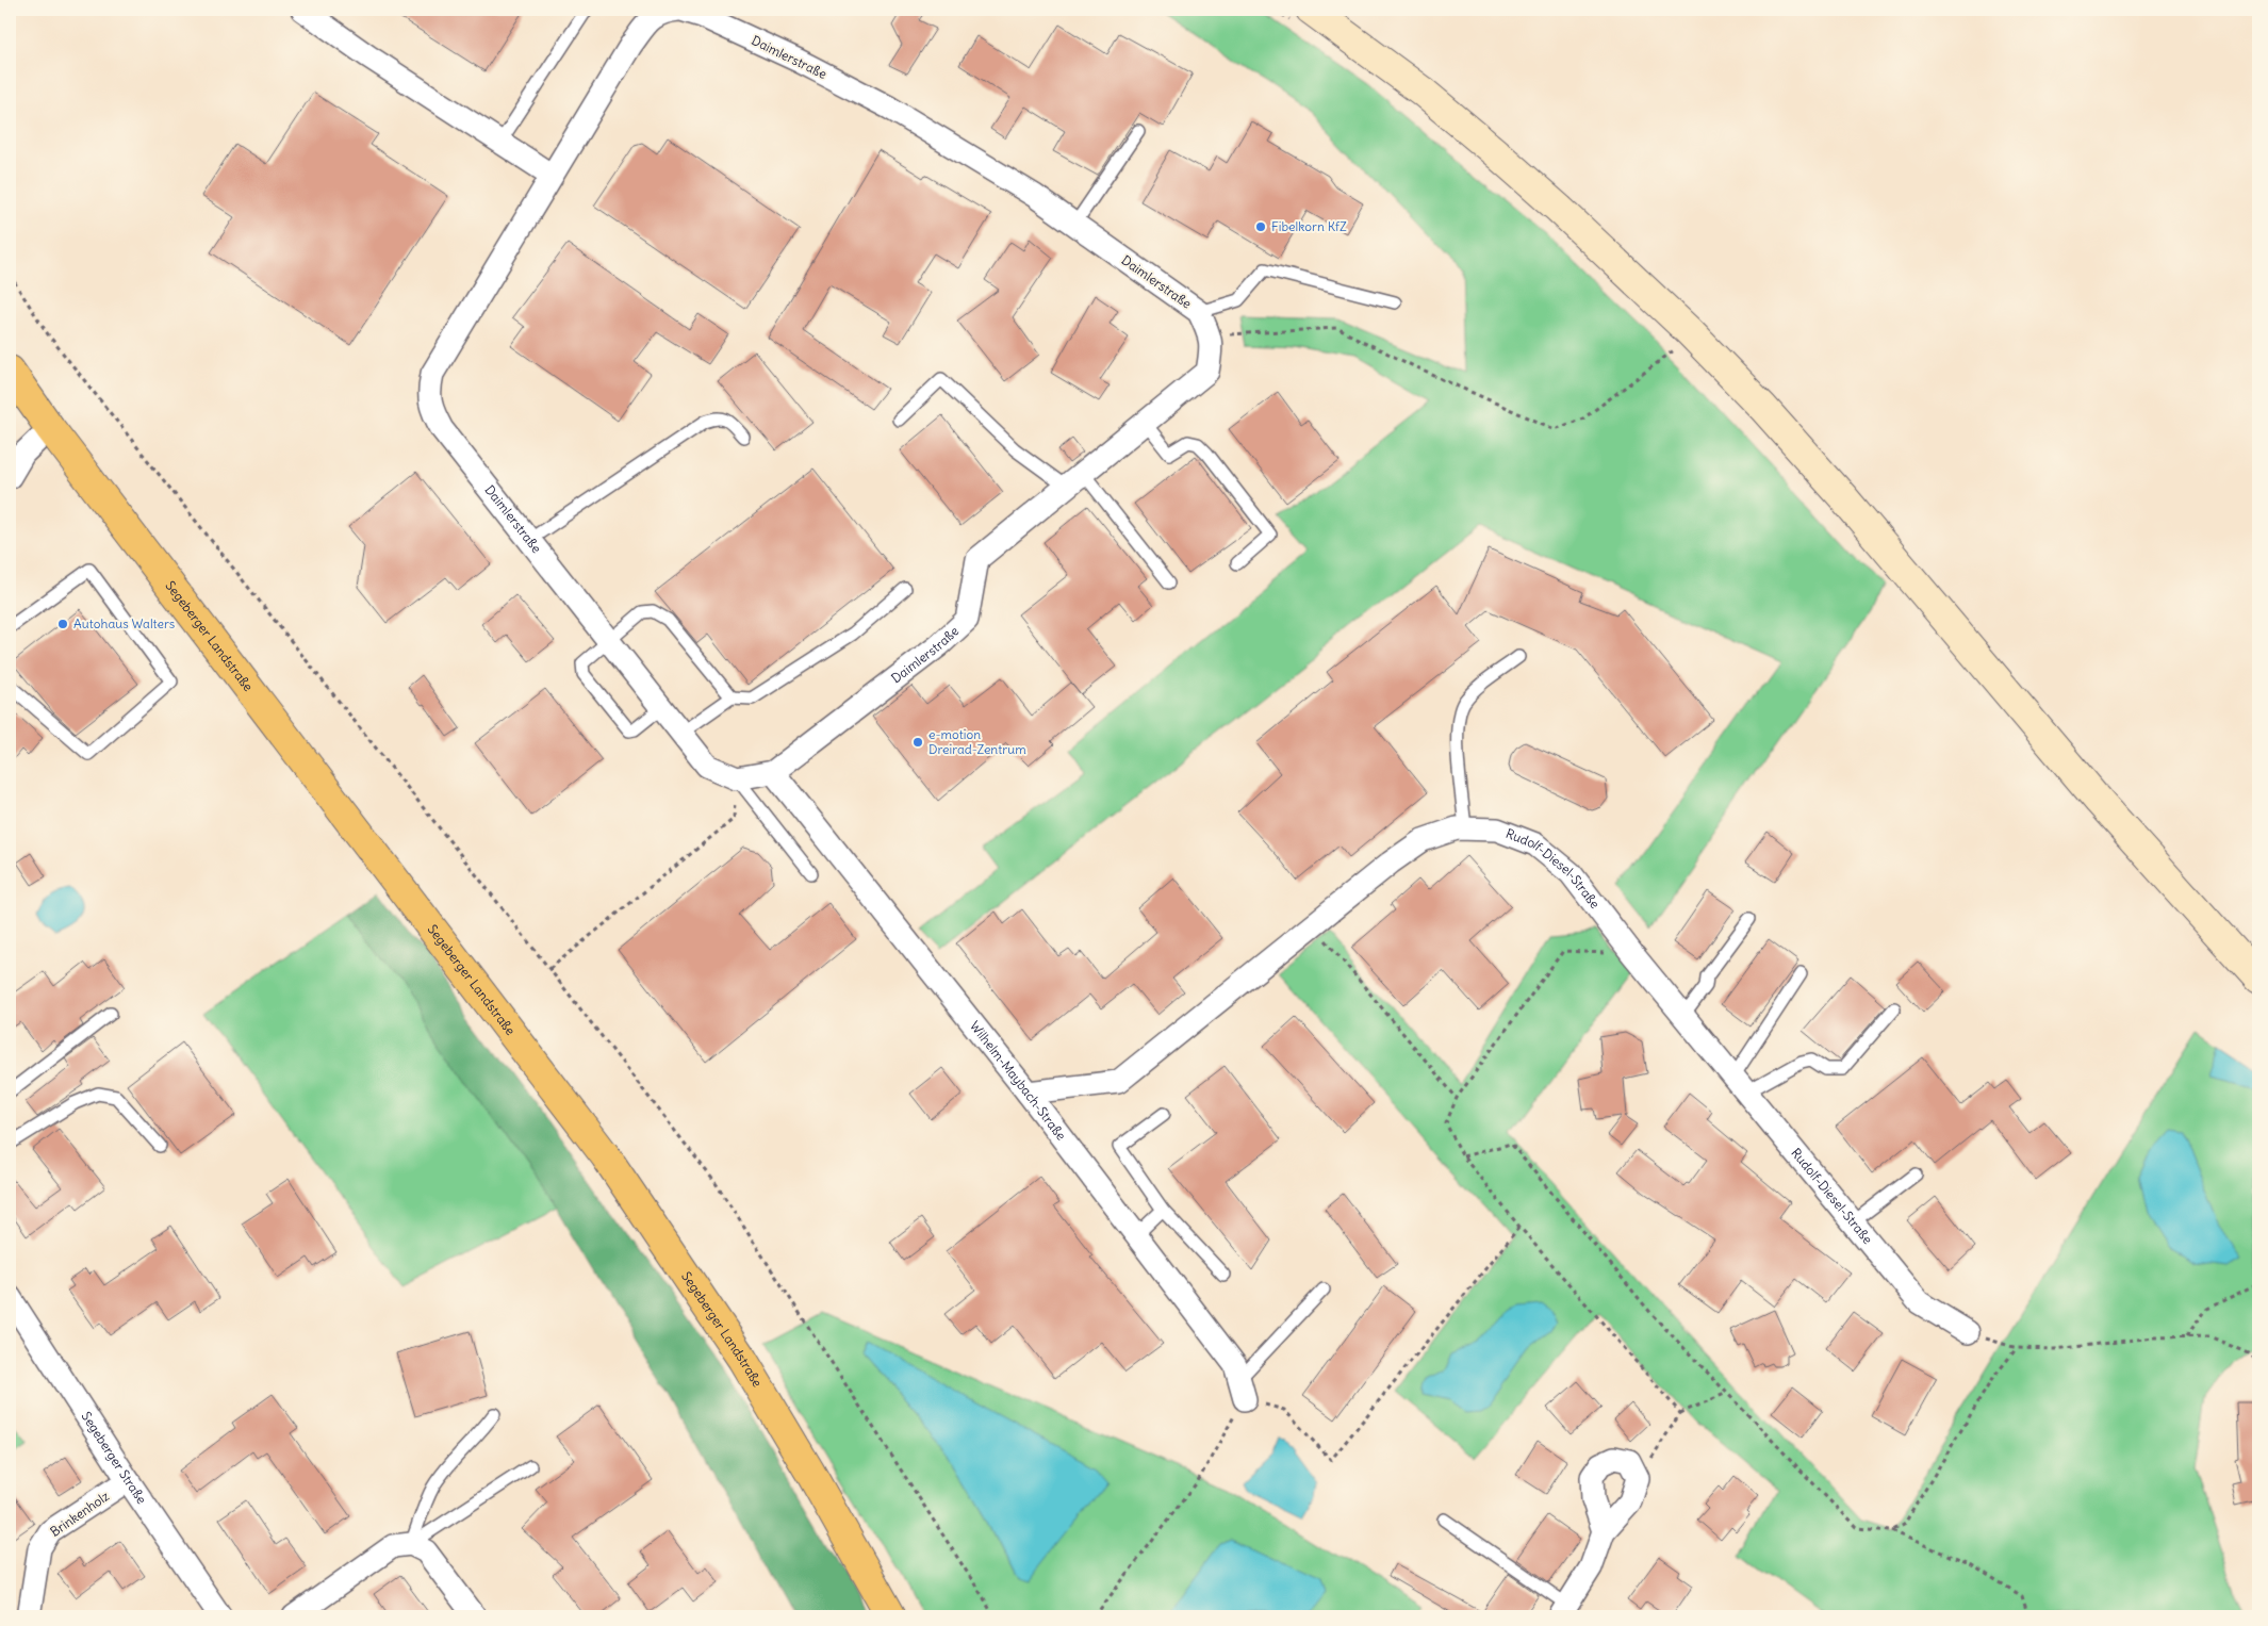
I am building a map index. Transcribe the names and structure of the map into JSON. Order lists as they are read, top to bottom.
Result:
{
  "streets": {
    "main road": ["Segeberger Landstraße"],
    "street": [
      "Daimlerstraße",
      "Rudolf-Diesel-Straße",
      "Wilhelm-Maybach-Straße",
      "Segeberger Straße",
      "Brinkenholz"
    ]
  },
  "crossings": [
    ["Daimlerstraße", "Wilhelm-Maybach-Straße"],
    ["Rudolf-Diesel-Straße", "Wilhelm-Maybach-Straße"],
    ["Segeberger Straße", "Brinkenholz"]
  ],
  "places": ["Fibelkorn KfZ", "Autohaus Walters", "e-motion Dreirad-Zentrum"]
}
